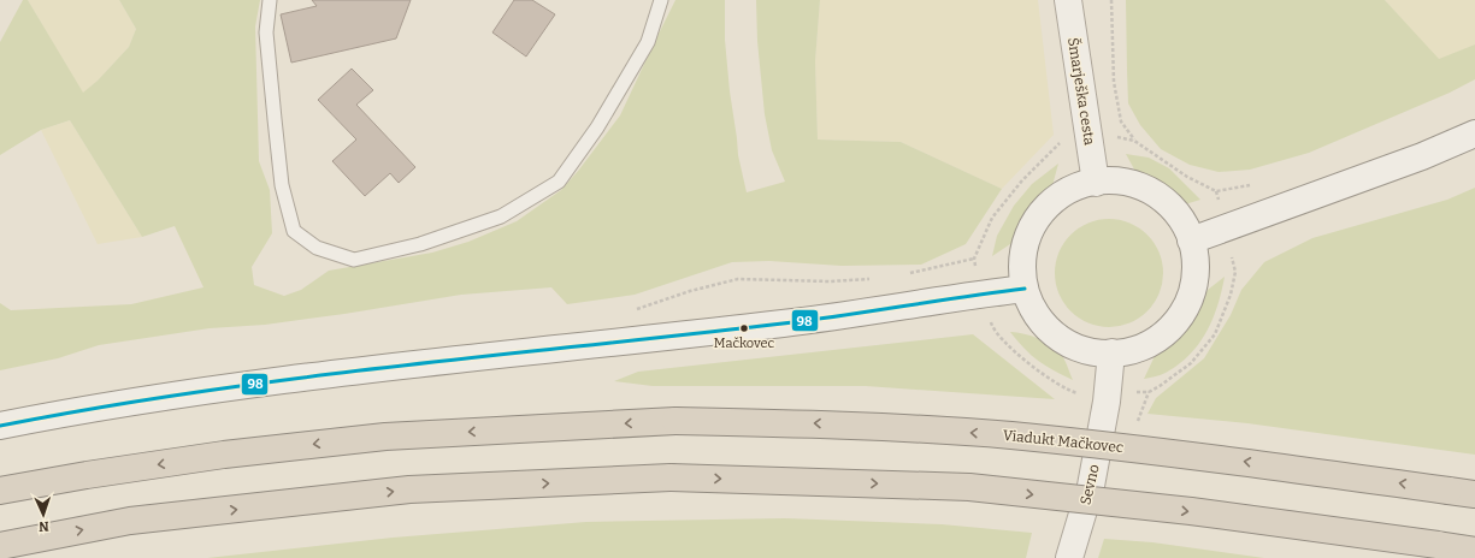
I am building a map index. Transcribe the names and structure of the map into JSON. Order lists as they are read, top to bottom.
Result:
{
  "streets": {
    "highway": ["Viadukt Mačkovec"],
    "main road": ["Šmarješka cesta", "Sevno"]
  },
  "places": ["Mačkovec"],
  "lines": ["transit line 98"],
  "north": "bottom"
}
